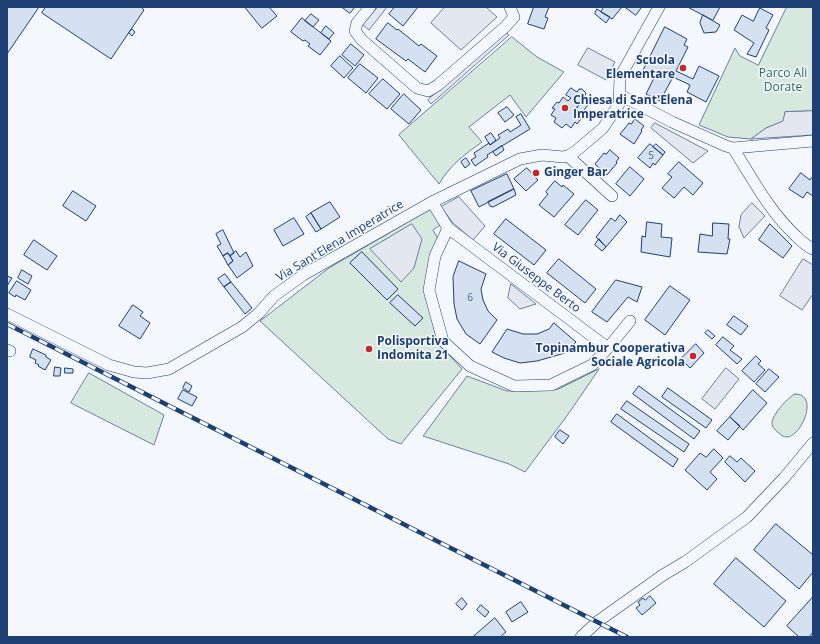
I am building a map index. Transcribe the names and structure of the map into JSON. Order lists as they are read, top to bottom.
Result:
{
  "streets": {
    "street": ["Via Sant'Elena Imperatrice", "Via Giuseppe Berto"]
  },
  "crossings": [
    ["Via Sant'Elena Imperatrice", "Via Giuseppe Berto"]
  ],
  "parks": ["Parco Ali Dorate"],
  "places": [
    "Scuola Elementare",
    "Chiesa di Sant'Elena Imperatrice",
    "Ginger Bar",
    "Polisportiva Indomita 21",
    "Topinambur Cooperativa Sociale Agricola"
  ],
  "house_numbers": ["5", "6"]
}
